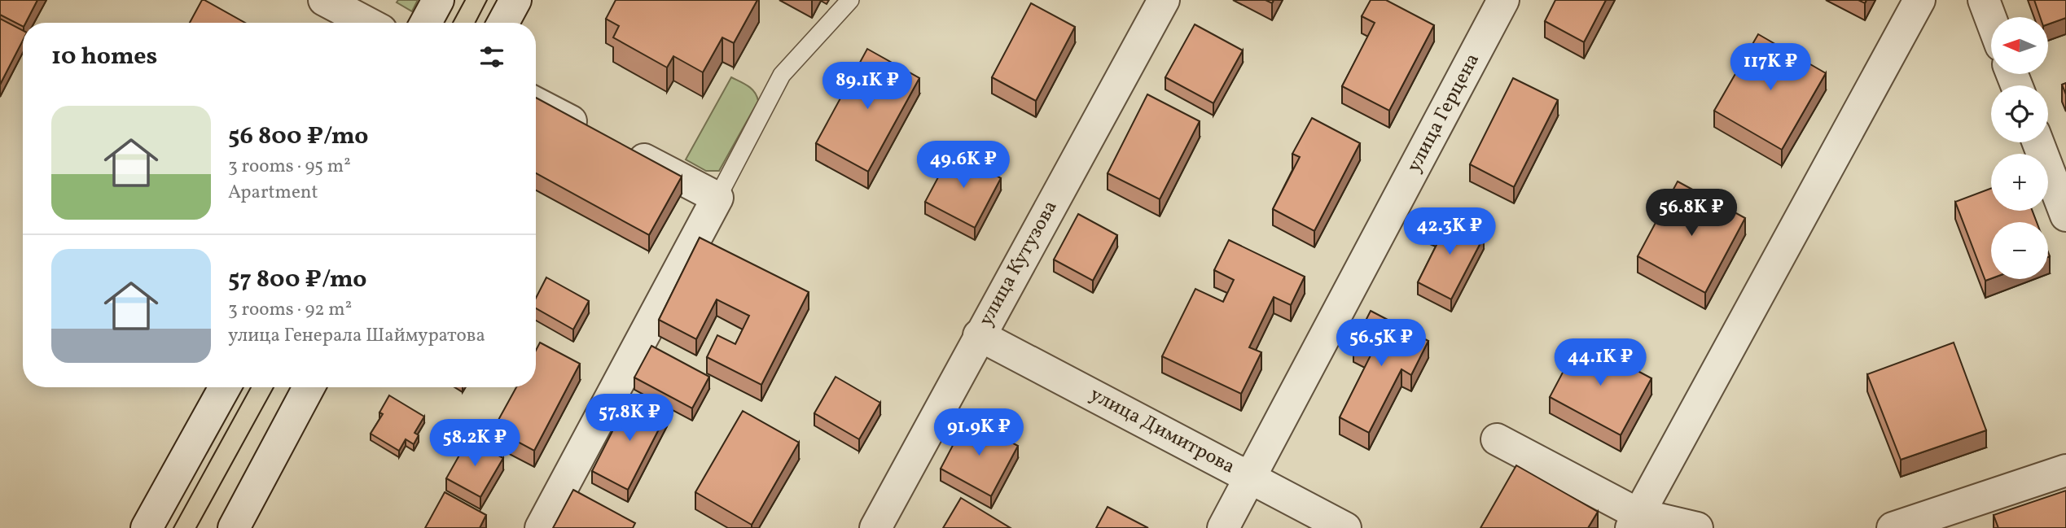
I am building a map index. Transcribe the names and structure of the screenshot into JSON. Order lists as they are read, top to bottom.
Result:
{
  "streets": {
    "street": ["улица Герцена", "улица Кутузова", "улица Димитрова"]
  },
  "crossings": [
    ["улица Герцена", "улица Димитрова"],
    ["улица Кутузова", "улица Димитрова"]
  ],
  "north": "left",
  "page": {
    "map_buttons": ["+", "−"],
    "heading": "10 homes",
    "price": [
      "117K ₽",
      "89.1K ₽",
      "49.6K ₽",
      "56.8K ₽",
      "42.3K ₽",
      "56.5K ₽",
      "44.1K ₽",
      "57.8K ₽",
      "91.9K ₽",
      "58.2K ₽"
    ],
    "list": [
      {
        "name": "56 800 ₽/mo",
        "note": "3 rooms · 95 m² · Apartment"
      },
      {
        "name": "57 800 ₽/mo",
        "note": "3 rooms · 92 m² · улица Генерала Шаймуратова"
      }
    ]
  }
}
